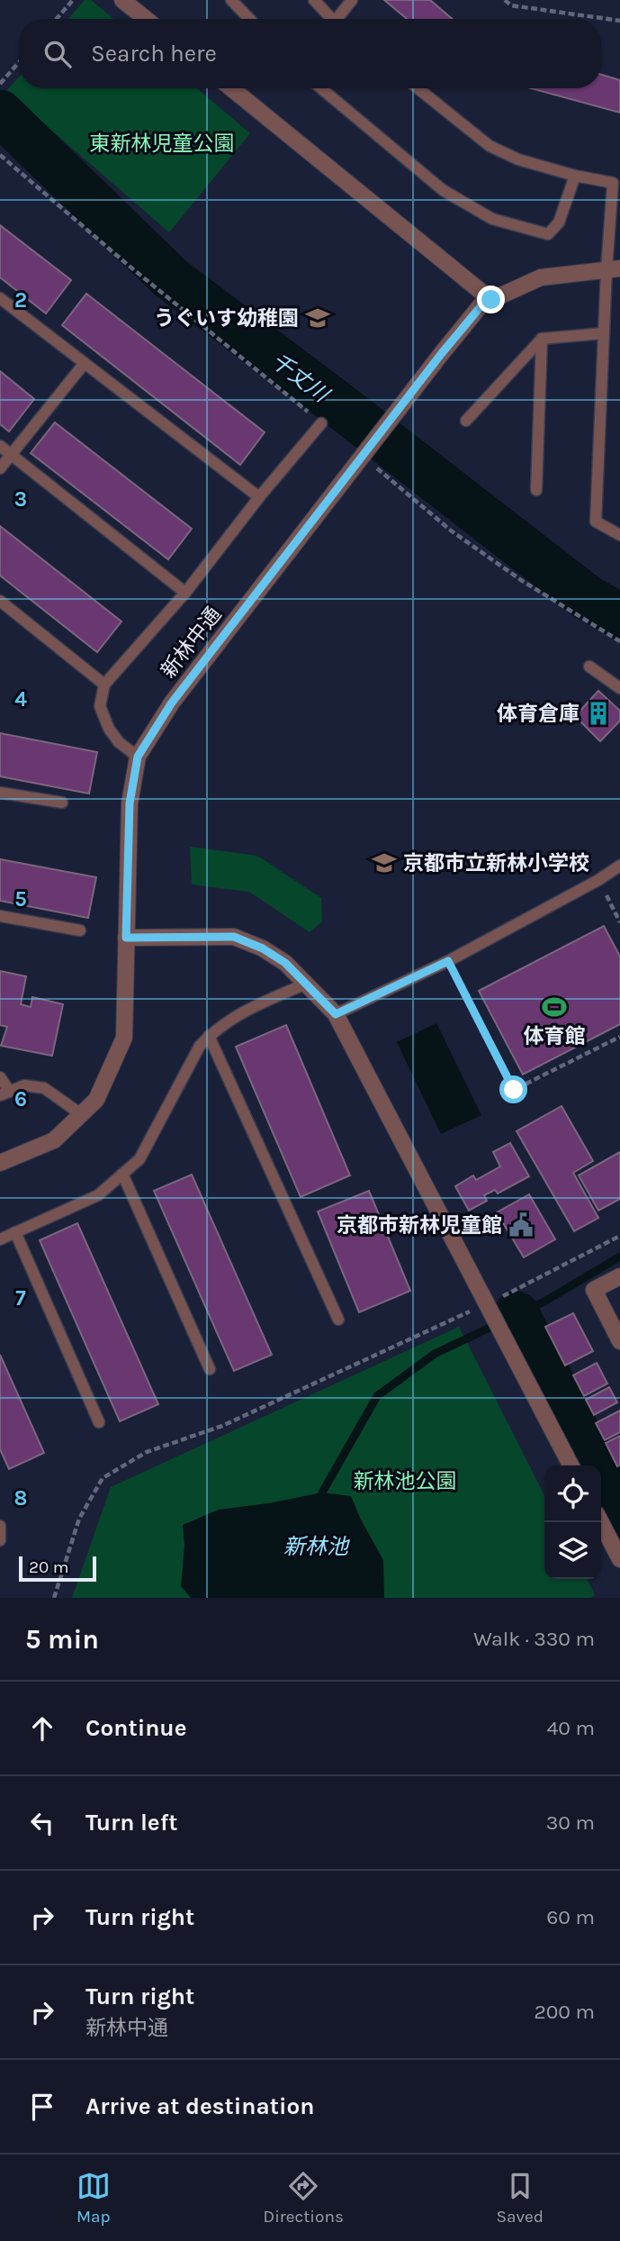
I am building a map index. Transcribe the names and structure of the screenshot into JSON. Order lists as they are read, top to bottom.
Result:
{
  "streets": {
    "street": ["新林中通"]
  },
  "water": ["千丈川", "新林池"],
  "parks": ["東新林児童公園", "新林池公園"],
  "places": {
    "school or university": ["うぐいす幼稚園", "京都市立新林小学校"],
    "building": ["体育倉庫"],
    "sports": ["体育館"],
    "public building": ["京都市新林児童館"]
  },
  "scale_bar": "20 m",
  "page": {
    "search": "Search here",
    "scale": "20 m",
    "heading": ["5 min", "Walk · 330 m"],
    "list": [
      ["Continue", "40 m"],
      ["Turn left", "30 m"],
      ["Turn right", "60 m"],
      ["Turn right", "新林中通", "200 m"],
      "Arrive at destination"
    ],
    "nav": ["Map", "Directions", "Saved"]
  },
  "grid": {
    "rows": [
      "2",
      "3",
      "4",
      "5",
      "6",
      "7",
      "8"
    ]
  }
}
